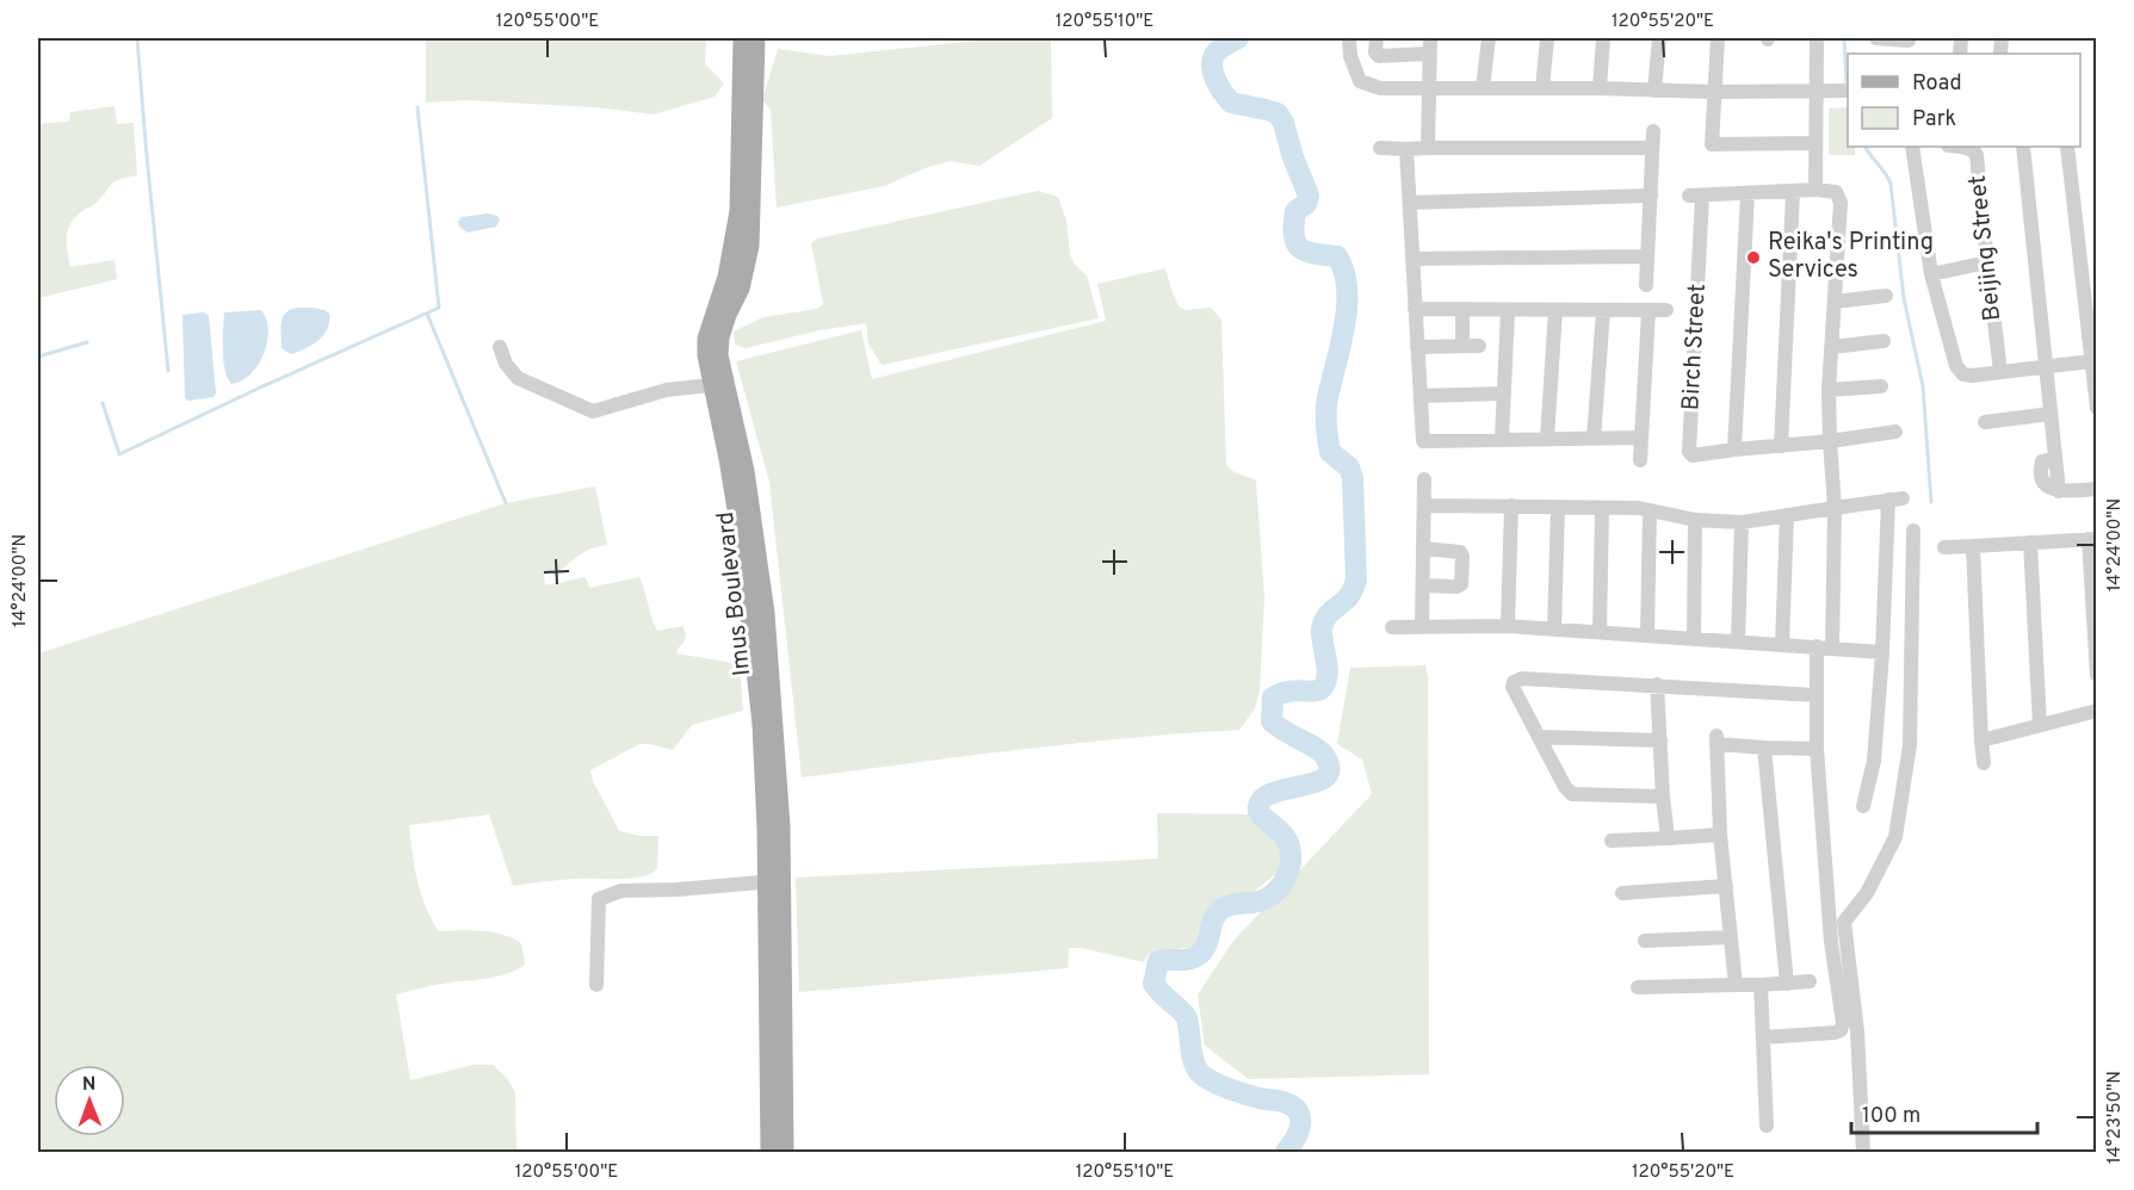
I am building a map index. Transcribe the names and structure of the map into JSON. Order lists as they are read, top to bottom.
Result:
{
  "streets": {
    "main road": ["Imus Boulevard"],
    "street": ["Beijing Street", "Birch Street"]
  },
  "places": ["Reika's Printing Services"],
  "legend": ["Road", "Park"],
  "scale_bar": "100 m",
  "north": "top",
  "coordinates": [
    "120°55'00\"E",
    "120°55'10\"E",
    "120°55'20\"E",
    "14°24'00\"N",
    "14°23'50\"N"
  ]
}
